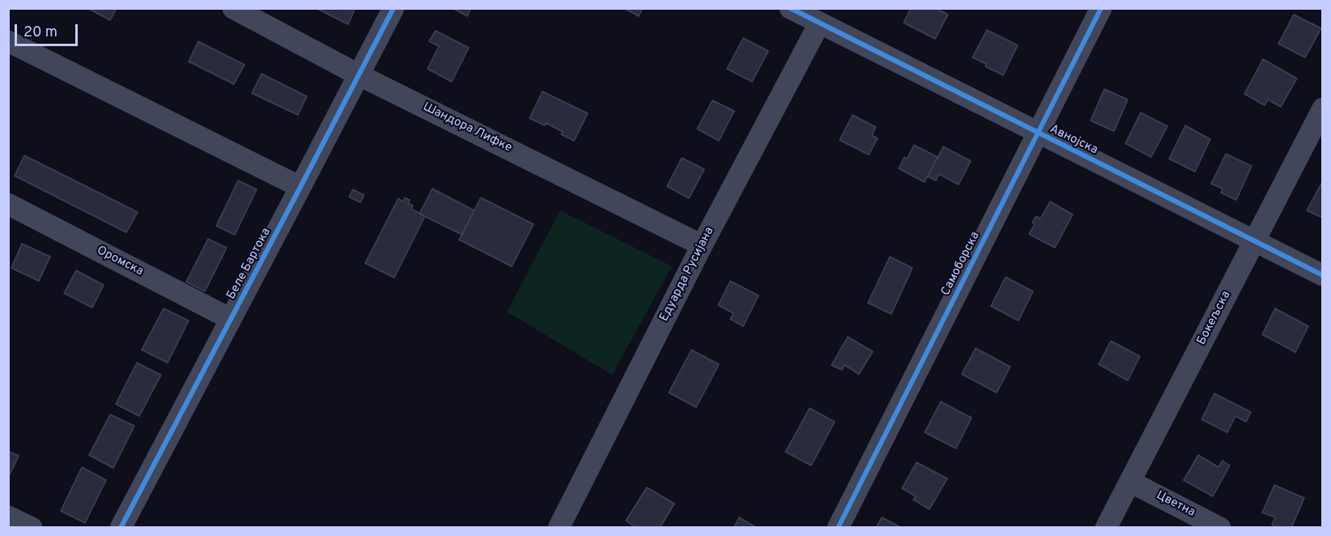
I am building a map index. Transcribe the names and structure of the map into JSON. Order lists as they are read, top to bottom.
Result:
{
  "streets": {
    "street": [
      "Шандора Лифке",
      "Авнојска",
      "Оромска",
      "Беле Бартока",
      "Самоборска",
      "Едуарда Русијана",
      "Бокељска",
      "Цветна"
    ]
  },
  "crossings": [
    ["Шандора Лифке", "Беле Бартока"],
    ["Шандора Лифке", "Едуарда Русијана"],
    ["Авнојска", "Самоборска"],
    ["Авнојска", "Едуарда Русијана"],
    ["Авнојска", "Бокељска"],
    ["Оромска", "Беле Бартока"],
    ["Бокељска", "Цветна"]
  ],
  "scale_bar": "20 m"
}
